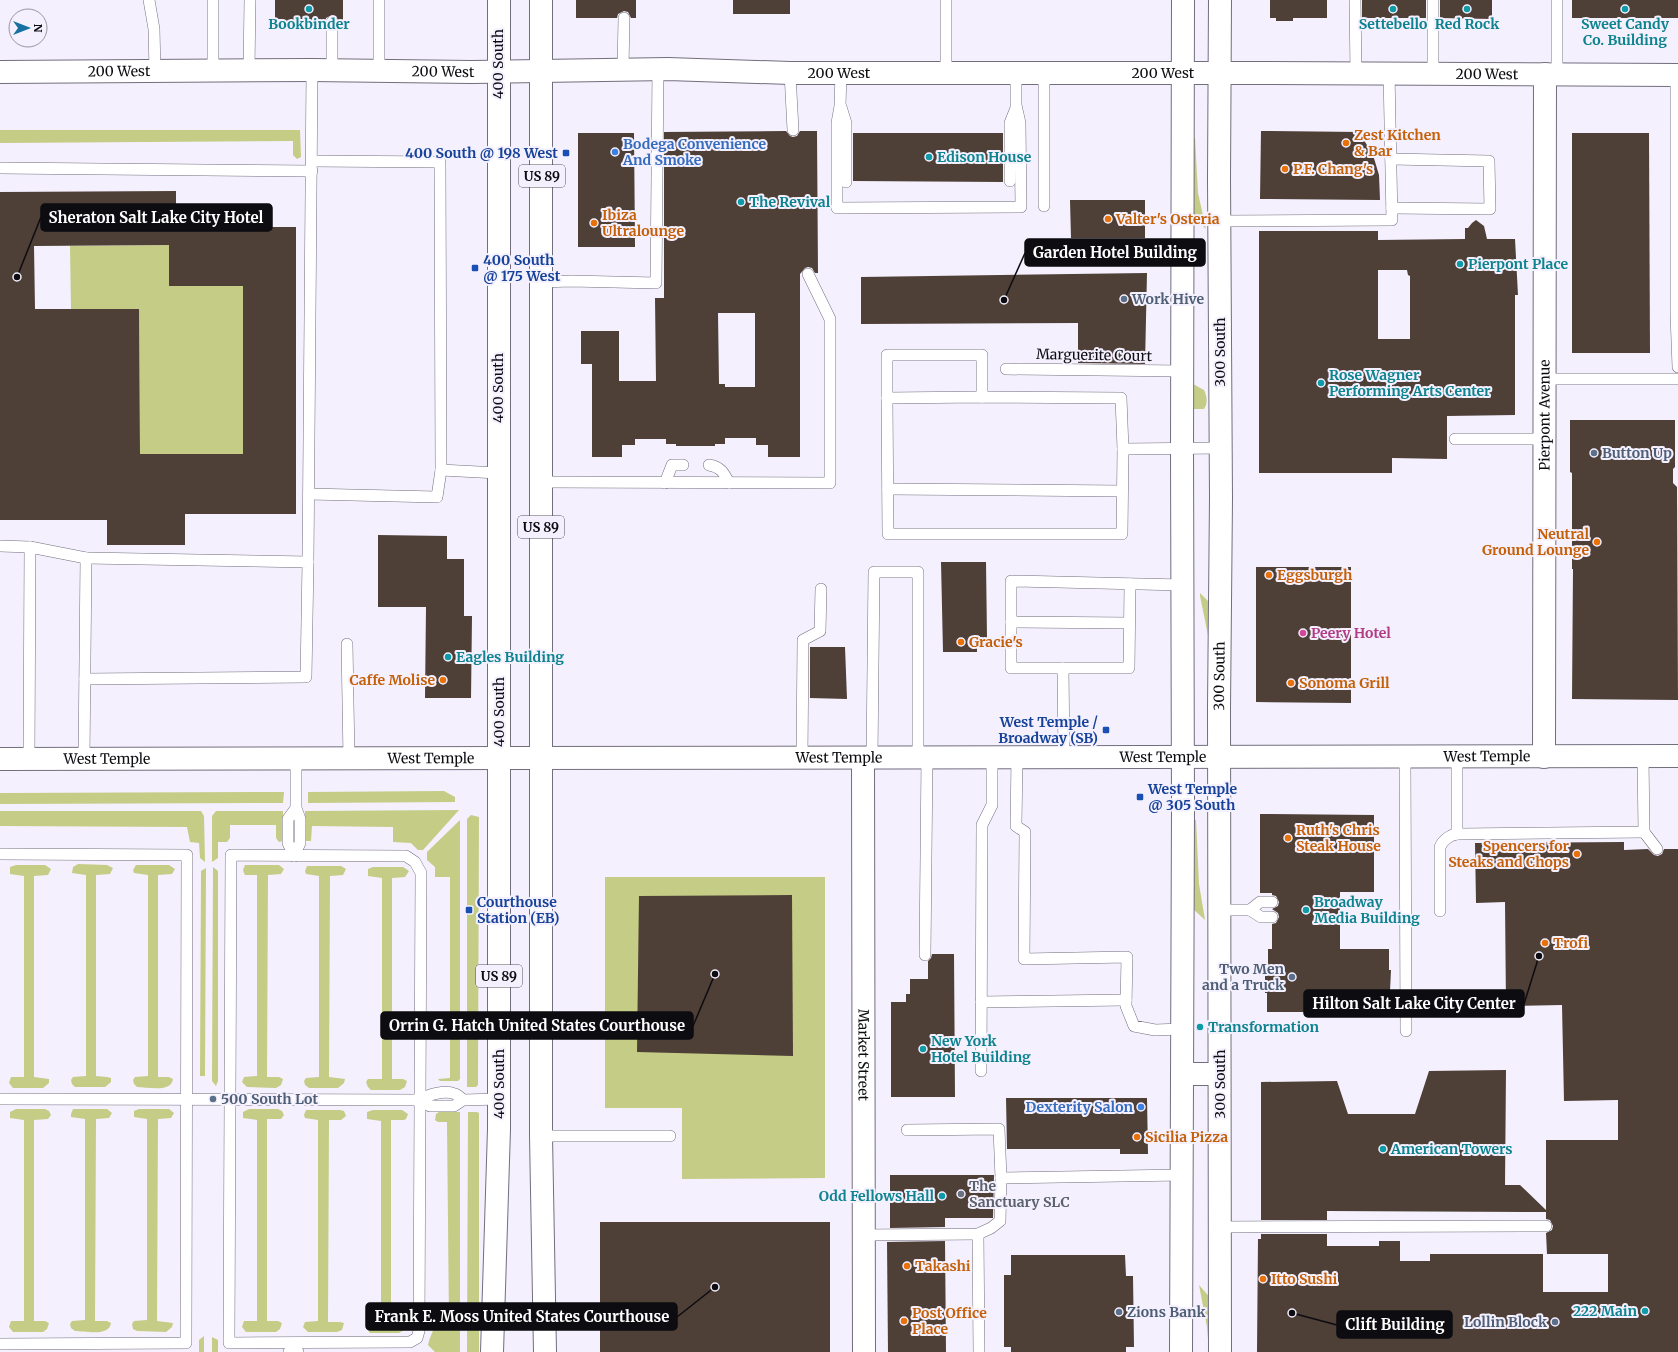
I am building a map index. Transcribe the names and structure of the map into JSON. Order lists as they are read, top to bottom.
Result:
{
  "streets": {
    "street": [
      "400 South",
      "200 West",
      "US 89",
      "300 South",
      "Pierpont Avenue",
      "West Temple",
      "Market Street"
    ],
    "lane": ["Marguerite Court"]
  },
  "crossings": [
    ["400 South", "200 West"],
    ["400 South", "West Temple"],
    ["200 West", "US 89"],
    ["200 West", "300 South"],
    ["200 West", "Pierpont Avenue"],
    ["US 89", "West Temple"],
    ["300 South", "West Temple"],
    ["Pierpont Avenue", "West Temple"],
    ["West Temple", "Market Street"]
  ],
  "places": {
    "other": [
      "Bookbinder",
      "Settebello",
      "Red Rock",
      "Sweet Candy Co. Building",
      "Zest Kitchen & Bar",
      "Bodega Convenience And Smoke",
      "Edison House",
      "P.F. Chang's",
      "The Revival",
      "Valter's Osteria",
      "Ibiza Ultralounge",
      "Pierpont Place",
      "Sheraton Salt Lake City Hotel",
      "Work Hive",
      "Garden Hotel Building",
      "Rose Wagner Performing Arts Center",
      "Button Up",
      "Neutral Ground Lounge",
      "Eggsburgh",
      "Peery Hotel",
      "Gracie's",
      "Eagles Building",
      "Caffe Molise",
      "Sonoma Grill",
      "Ruth's Chris Steak House",
      "Spencers for Steaks and Chops",
      "Broadway Media Building",
      "Trofi",
      "Hilton Salt Lake City Center",
      "Orrin G. Hatch United States Courthouse",
      "Two Men and a Truck",
      "Transformation",
      "New York Hotel Building",
      "500 South Lot",
      "Dexterity Salon",
      "Sicilia Pizza",
      "American Towers",
      "The Sanctuary SLC",
      "Odd Fellows Hall",
      "Takashi",
      "Itto Sushi",
      "Frank E. Moss United States Courthouse",
      "222 Main",
      "Zions Bank",
      "Clift Building",
      "Post Office Place",
      "Lollin Block"
    ],
    "transit": [
      "400 South @ 198 West",
      "400 South @ 175 West",
      "West Temple / Broadway (SB)",
      "West Temple @ 305 South",
      "Courthouse Station (EB)"
    ]
  },
  "north": "right"
}
